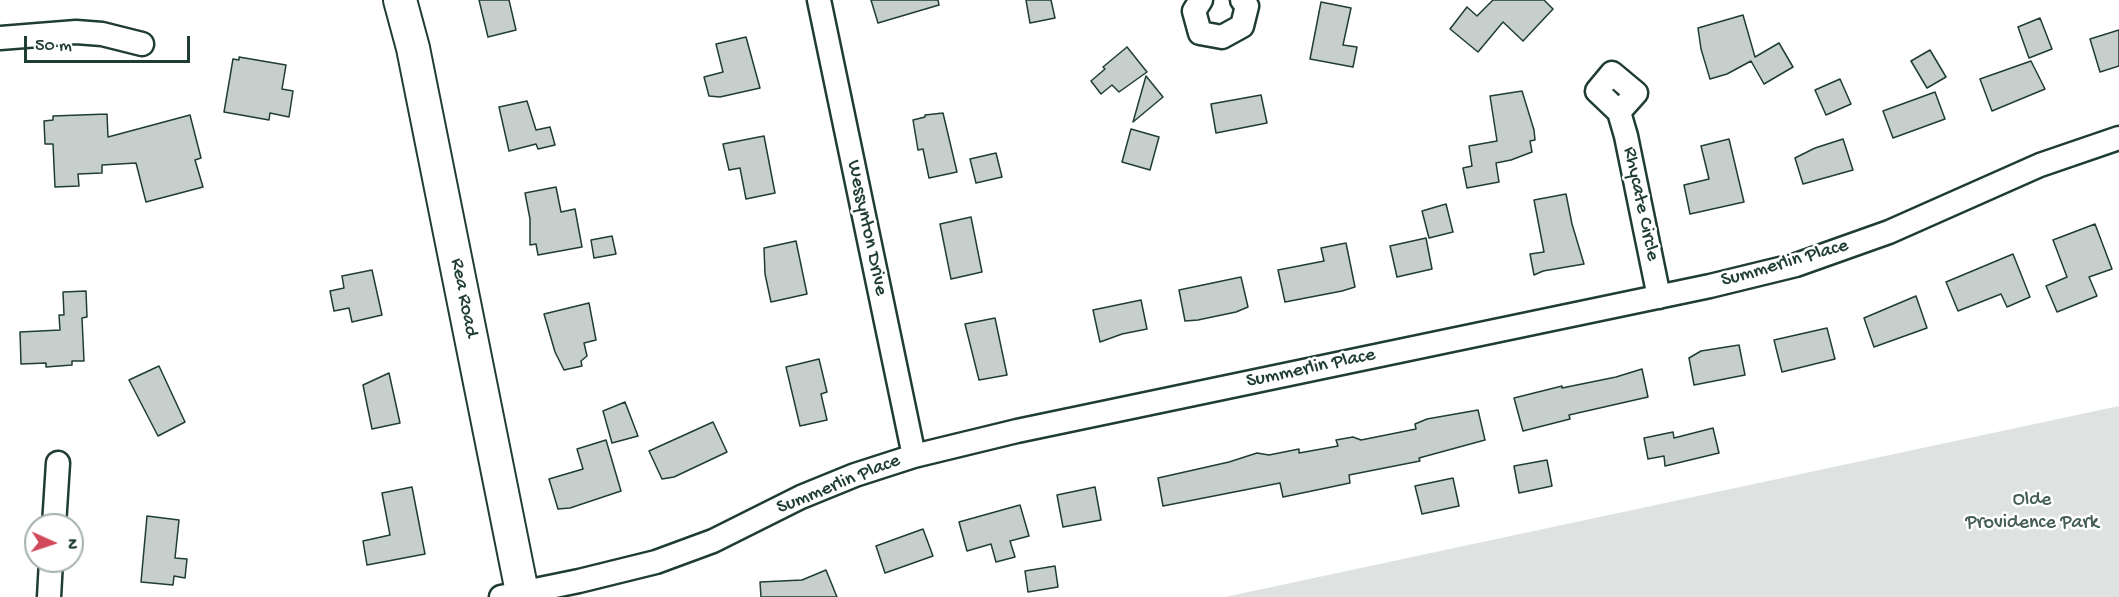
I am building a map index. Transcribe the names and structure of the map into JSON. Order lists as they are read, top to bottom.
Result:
{
  "streets": {
    "main road": ["Rea Road"],
    "street": ["Rhycate Circle", "Wessynton Drive", "Summerlin Place"]
  },
  "crossings": [
    ["Rhycate Circle", "Summerlin Place"],
    ["Wessynton Drive", "Summerlin Place"],
    ["Summerlin Place", "Rea Road"]
  ],
  "parks": ["Olde Providence Park"],
  "scale_bar": "50 m",
  "north": "right"
}
